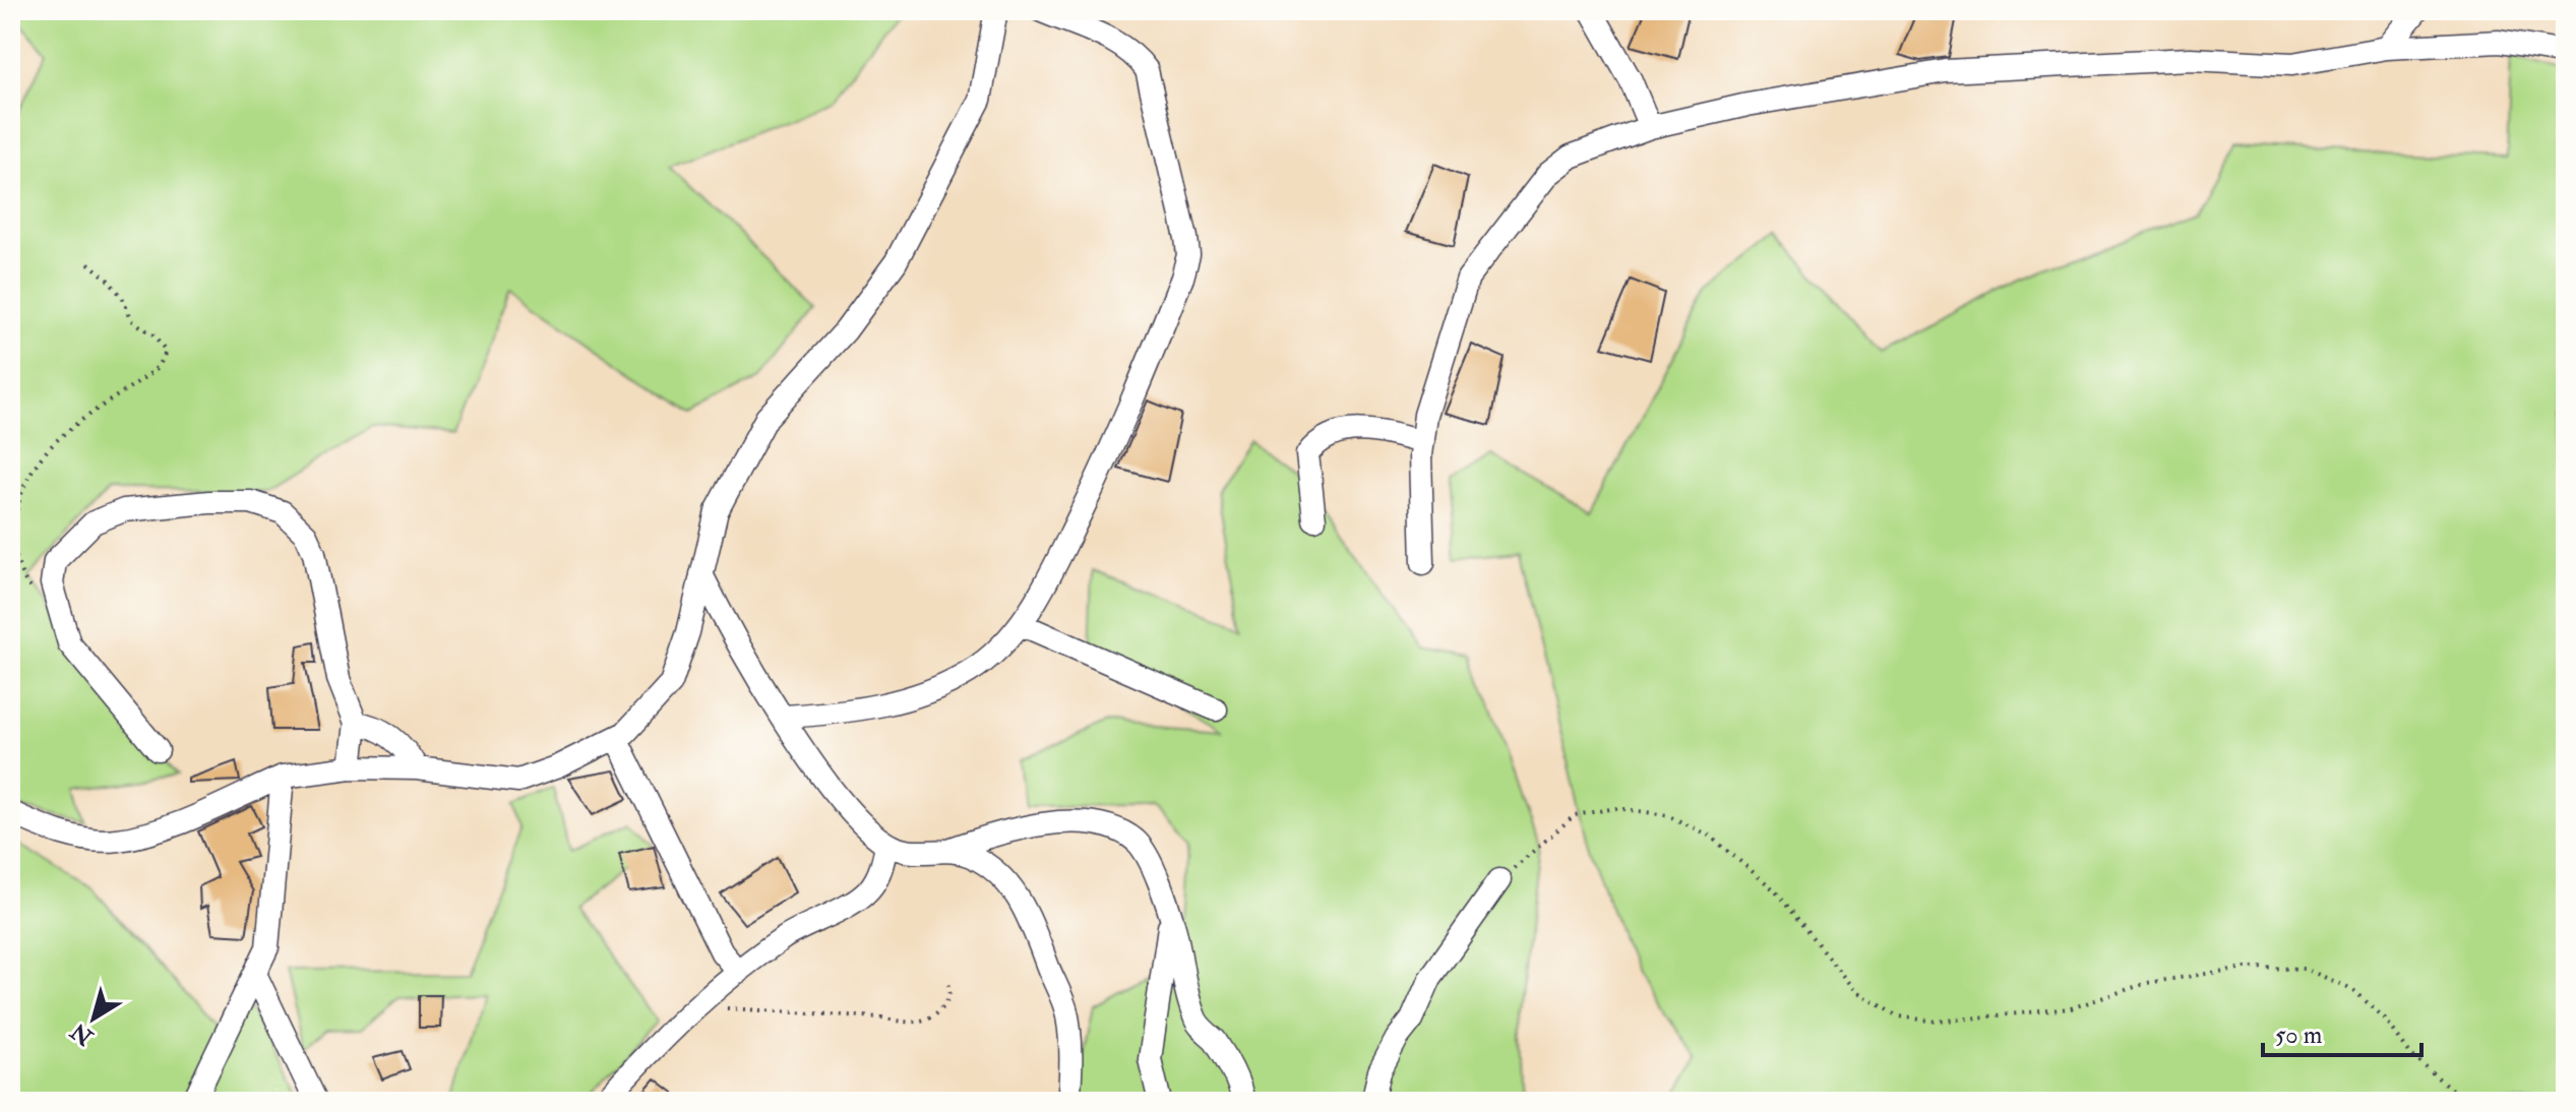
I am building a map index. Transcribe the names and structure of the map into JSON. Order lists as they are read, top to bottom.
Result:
{
  "scale_bar": "50 m",
  "north": "bottom left"
}
